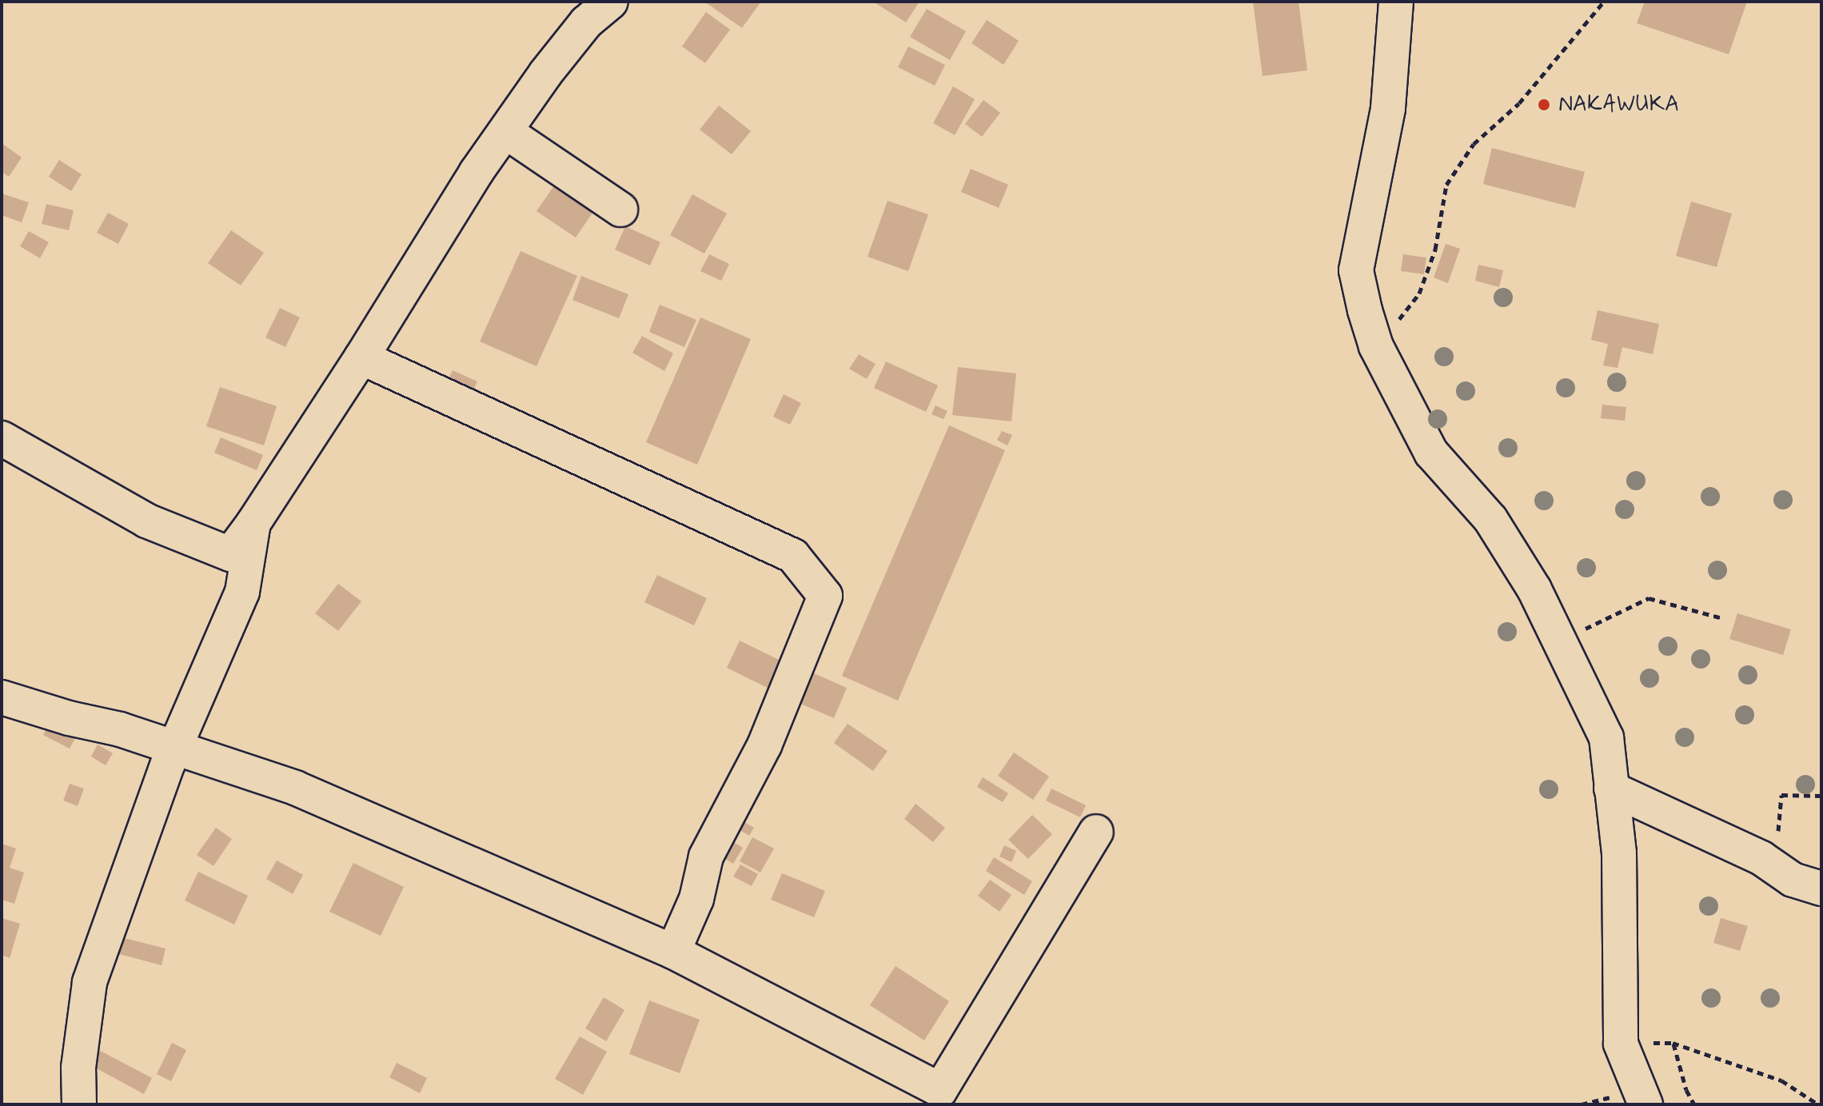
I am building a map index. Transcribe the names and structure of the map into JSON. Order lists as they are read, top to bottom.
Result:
{
  "places": ["NAKAWUKA"]
}
